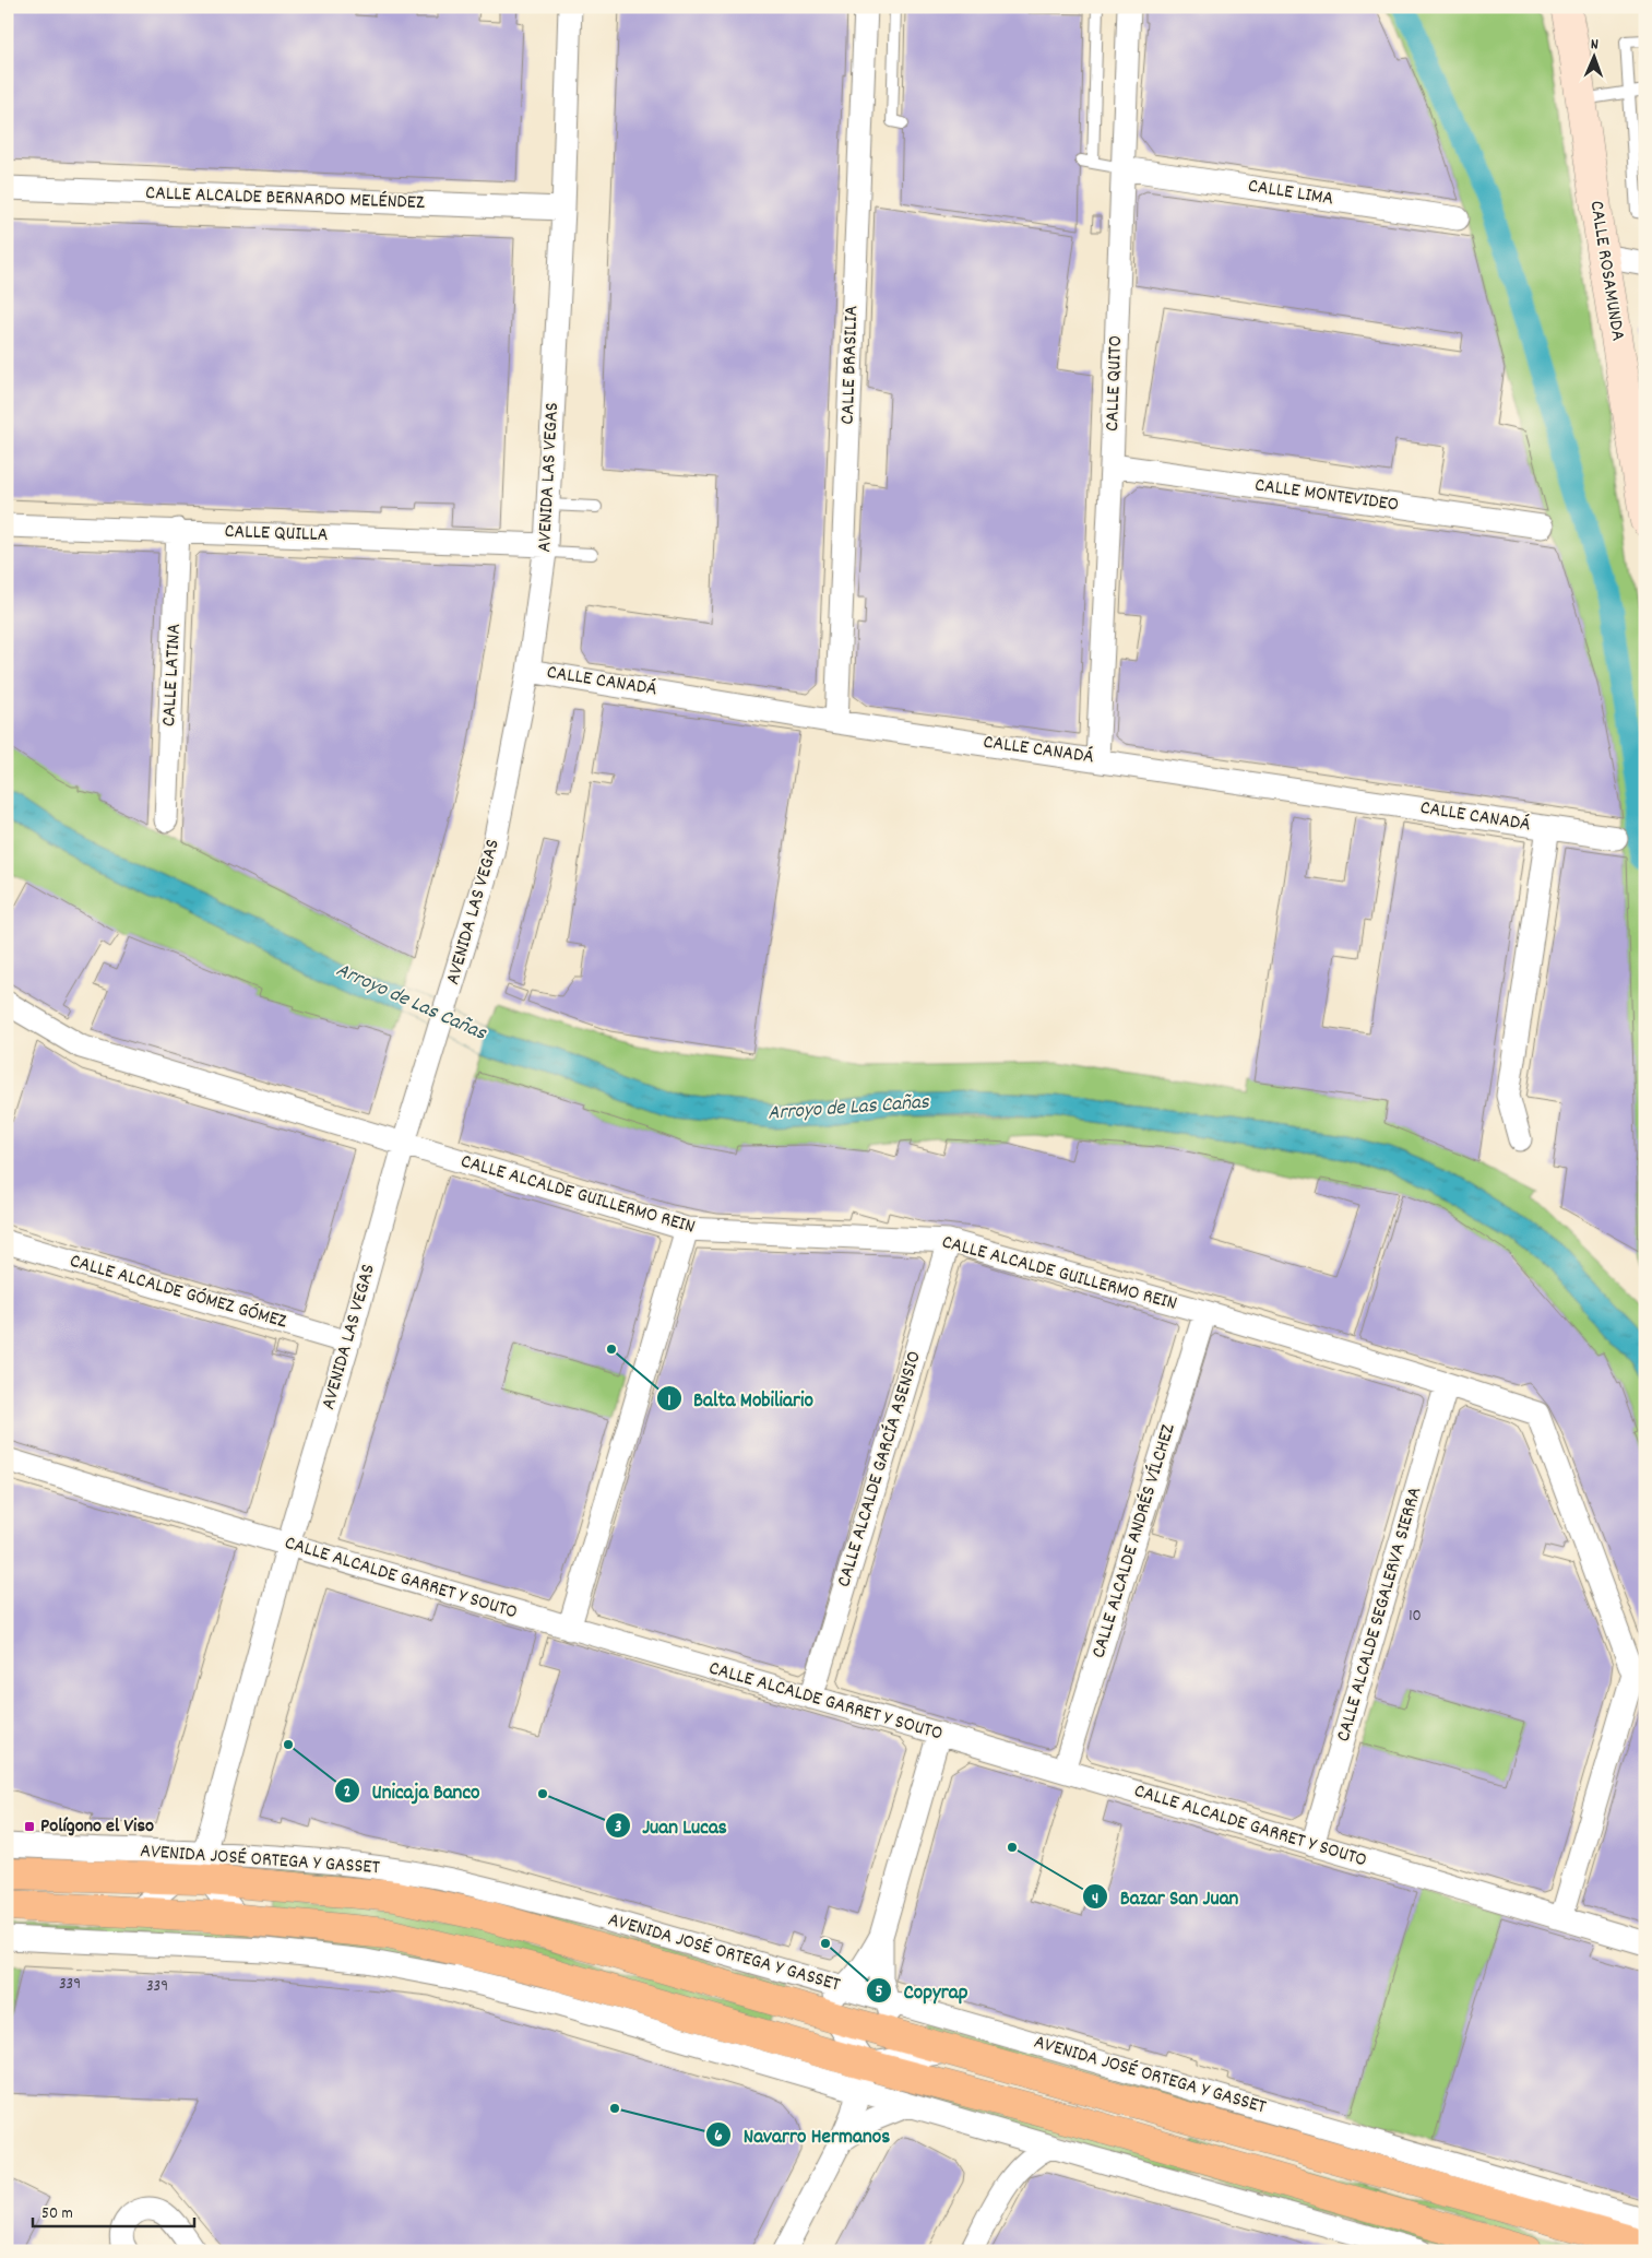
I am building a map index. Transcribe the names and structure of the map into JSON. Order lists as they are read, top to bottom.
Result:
{
  "streets": {
    "main road": ["CALLE ROSAMUNDA", "AVENIDA JOSÉ ORTEGA Y GASSET"],
    "street": [
      "CALLE LIMA",
      "CALLE ALCALDE BERNARDO MELÉNDEZ",
      "CALLE BRASILIA",
      "CALLE QUITO",
      "AVENIDA LAS VEGAS",
      "CALLE MONTEVIDEO",
      "CALLE QUILLA",
      "CALLE LATINA",
      "CALLE CANADÁ",
      "CALLE ALCALDE GUILLERMO REIN",
      "CALLE ALCALDE GÓMEZ GÓMEZ",
      "CALLE ALCALDE GARCÍA ASENSIO",
      "CALLE ALCALDE ANDRÉS VÍLCHEZ",
      "CALLE ALCALDE GARRET Y SOUTO",
      "CALLE ALCALDE SEGALERVA SIERRA"
    ]
  },
  "crossings": [
    ["CALLE LIMA", "CALLE QUITO"],
    ["CALLE ALCALDE BERNARDO MELÉNDEZ", "AVENIDA LAS VEGAS"],
    ["CALLE BRASILIA", "CALLE CANADÁ"],
    ["CALLE QUITO", "CALLE MONTEVIDEO"],
    ["CALLE QUITO", "CALLE CANADÁ"],
    ["AVENIDA LAS VEGAS", "CALLE QUILLA"],
    ["AVENIDA LAS VEGAS", "CALLE CANADÁ"],
    ["AVENIDA LAS VEGAS", "CALLE ALCALDE GUILLERMO REIN"],
    ["AVENIDA LAS VEGAS", "CALLE ALCALDE GÓMEZ GÓMEZ"],
    ["AVENIDA LAS VEGAS", "CALLE ALCALDE GARRET Y SOUTO"],
    ["AVENIDA LAS VEGAS", "AVENIDA JOSÉ ORTEGA Y GASSET"],
    ["CALLE QUILLA", "CALLE LATINA"],
    ["CALLE ALCALDE GUILLERMO REIN", "CALLE ALCALDE GARCÍA ASENSIO"],
    ["CALLE ALCALDE GUILLERMO REIN", "CALLE ALCALDE ANDRÉS VÍLCHEZ"],
    ["CALLE ALCALDE GUILLERMO REIN", "CALLE ALCALDE GARRET Y SOUTO"],
    ["CALLE ALCALDE GUILLERMO REIN", "CALLE ALCALDE SEGALERVA SIERRA"],
    ["CALLE ALCALDE GARCÍA ASENSIO", "CALLE ALCALDE GARRET Y SOUTO"],
    ["CALLE ALCALDE ANDRÉS VÍLCHEZ", "CALLE ALCALDE GARRET Y SOUTO"],
    ["CALLE ALCALDE GARRET Y SOUTO", "CALLE ALCALDE SEGALERVA SIERRA"]
  ],
  "water": ["Arroyo de Las Cañas"],
  "places": {
    "other": [
      "Balta Mobiliario",
      "Unicaja Banco",
      "Juan Lucas",
      "Bazar San Juan",
      "Copyrap",
      "Navarro Hermanos"
    ],
    "transit": ["Polígono el Viso"]
  },
  "house_numbers": ["10", "339", "339"],
  "scale_bar": "50 m",
  "north": "top"
}
